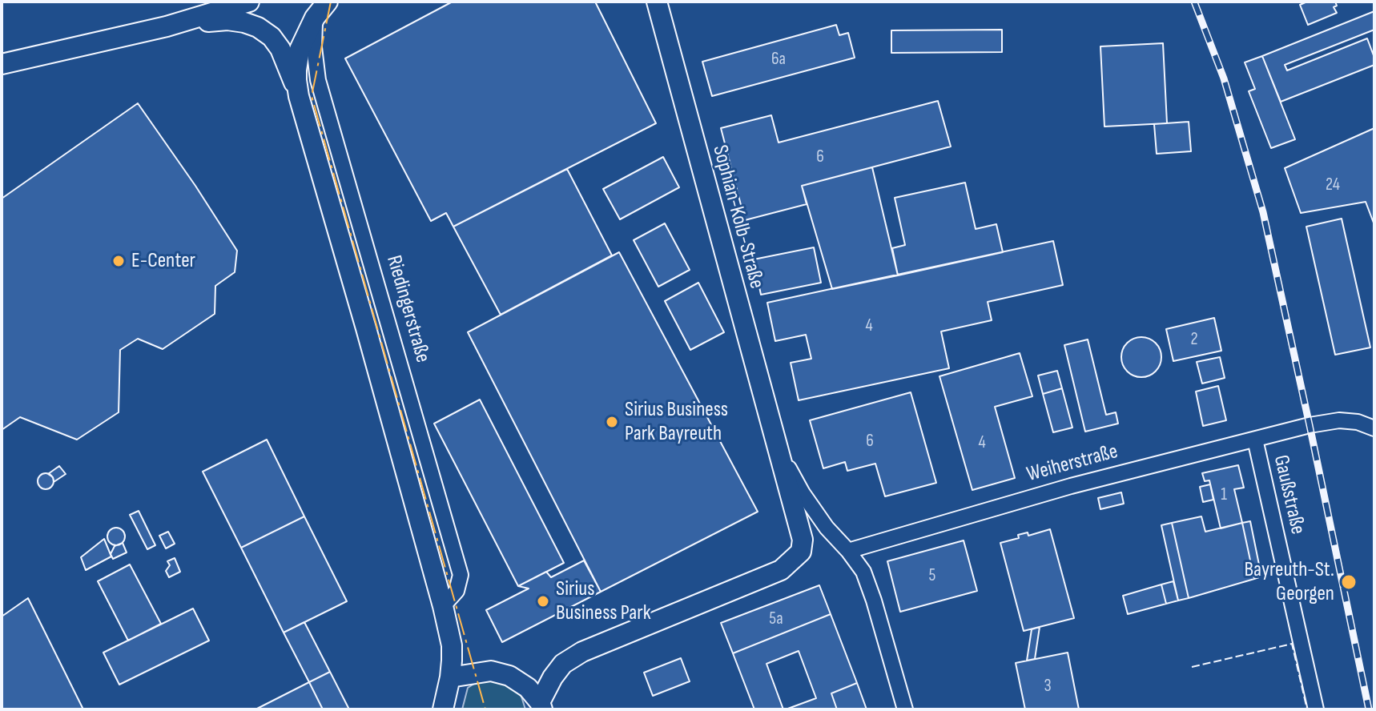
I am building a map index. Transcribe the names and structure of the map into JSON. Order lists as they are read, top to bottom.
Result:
{
  "streets": {
    "main road": ["Sophian-Kolb-Straße"],
    "street": ["Riedingerstraße", "Weiherstraße", "Gaußstraße"]
  },
  "crossings": [
    ["Weiherstraße", "Gaußstraße"]
  ],
  "places": [
    "E-Center",
    "Sirius Business Park Bayreuth",
    "Bayreuth-St. Georgen",
    "Sirius Business Park"
  ],
  "house_numbers": [
    "6a",
    "6",
    "24",
    "4",
    "2",
    "6",
    "4",
    "1",
    "5",
    "5a",
    "3"
  ]
}
